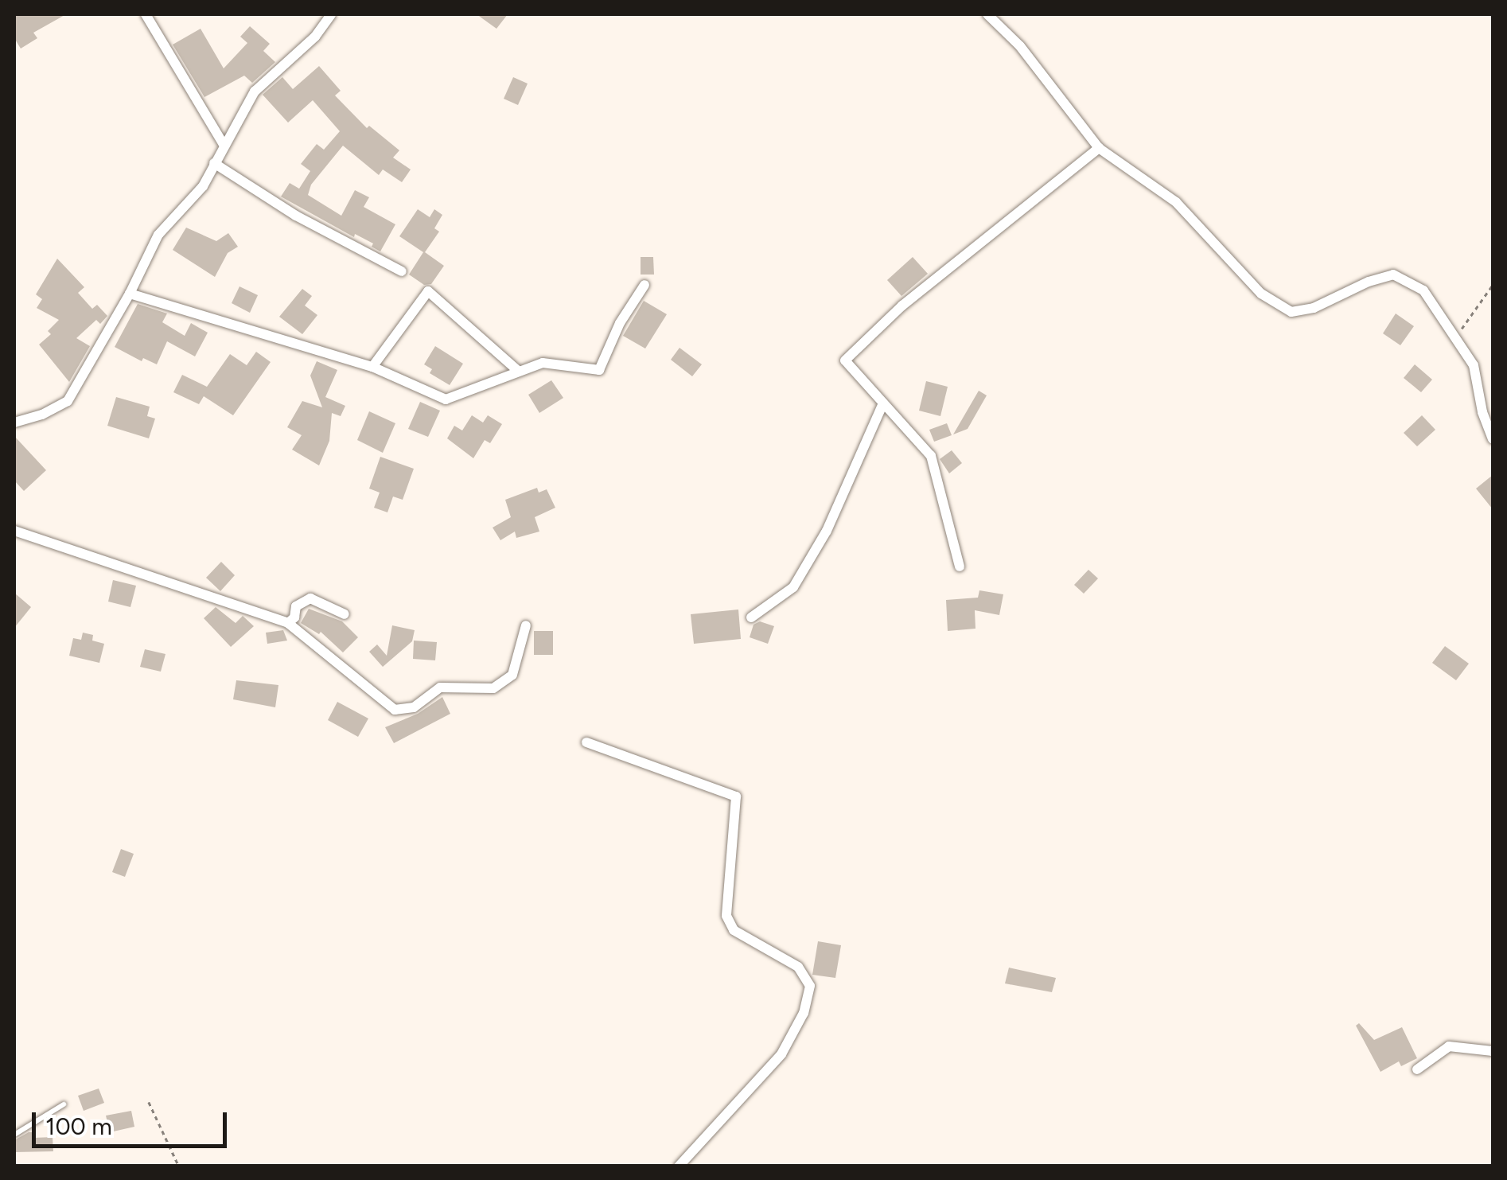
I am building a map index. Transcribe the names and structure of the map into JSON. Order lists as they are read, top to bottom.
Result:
{
  "scale_bar": "100 m"
}
